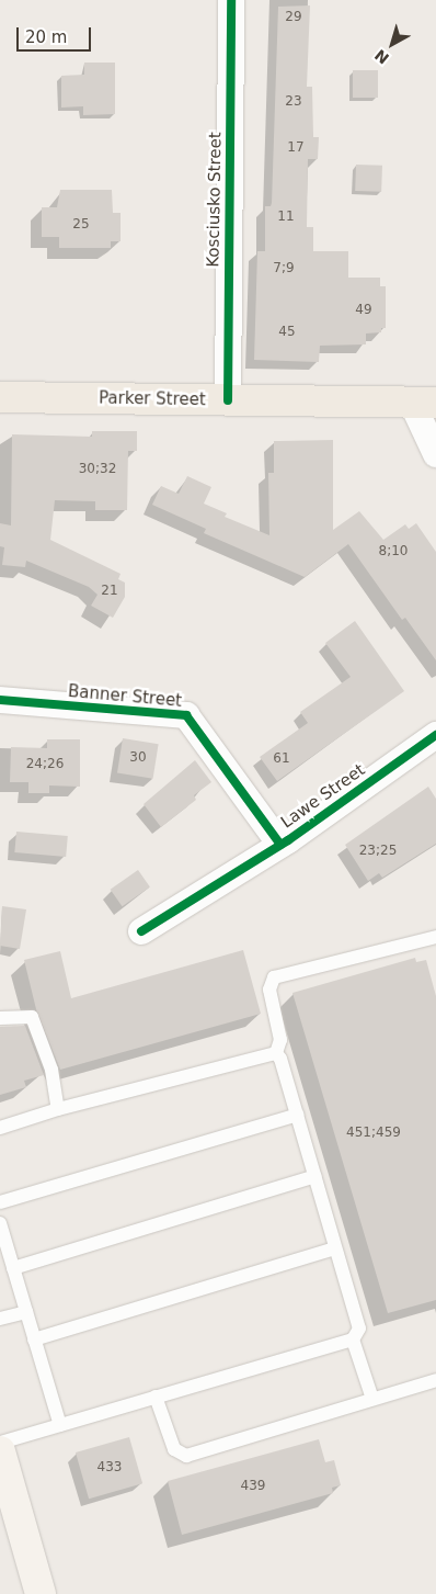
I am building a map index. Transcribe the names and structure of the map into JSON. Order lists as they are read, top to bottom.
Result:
{
  "streets": {
    "main road": ["Parker Street"],
    "street": ["Kosciusko Street", "Banner Street", "Lawe Street"]
  },
  "crossings": [
    ["Kosciusko Street", "Parker Street"],
    ["Banner Street", "Lawe Street"]
  ],
  "house_numbers": [
    "29",
    "23",
    "17",
    "11",
    "25",
    "7;9",
    "49",
    "45",
    "30;32",
    "8;10",
    "21",
    "30",
    "61",
    "24;26",
    "23;25",
    "451;459",
    "433",
    "439"
  ],
  "scale_bar": "20 m",
  "north": "bottom left"
}
